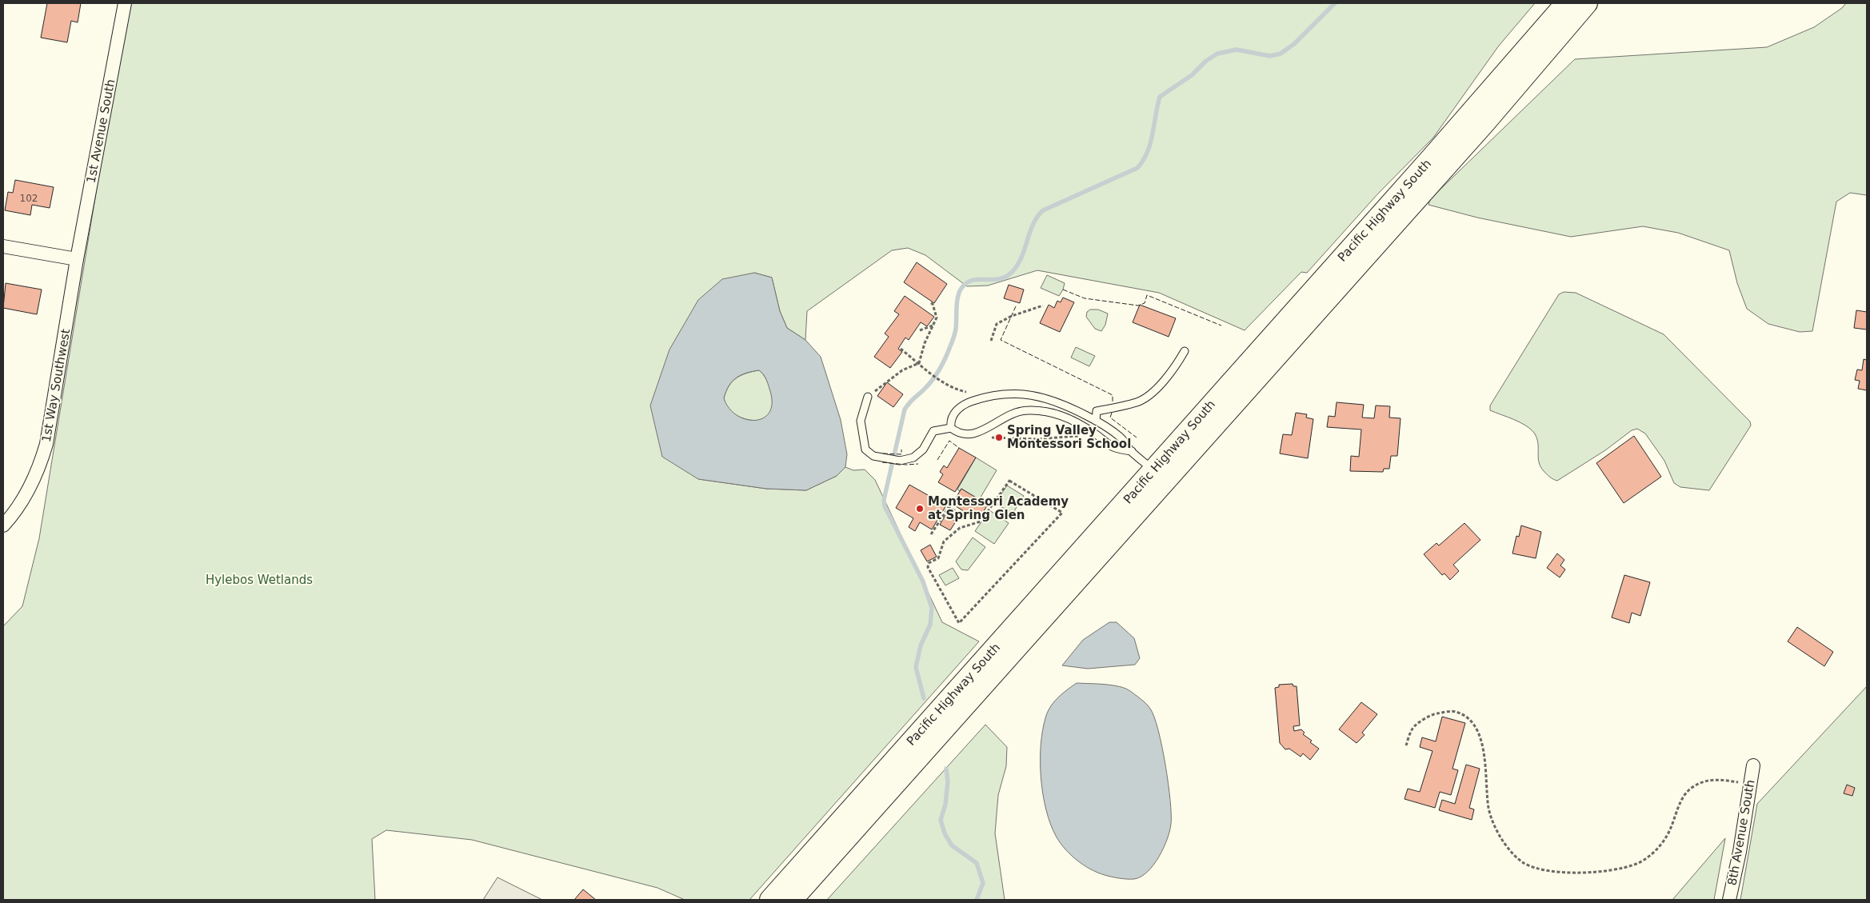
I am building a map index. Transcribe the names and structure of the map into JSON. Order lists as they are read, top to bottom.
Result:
{
  "streets": {
    "main road": ["Pacific Highway South"],
    "street": ["1st Avenue South", "1st Way Southwest", "8th Avenue South"]
  },
  "crossings": [
    ["1st Avenue South", "1st Way Southwest"]
  ],
  "parks": ["Hylebos Wetlands"],
  "places": ["Spring Valley Montessori School", "Montessori Academy at Spring Glen"],
  "house_numbers": ["102"]
}
